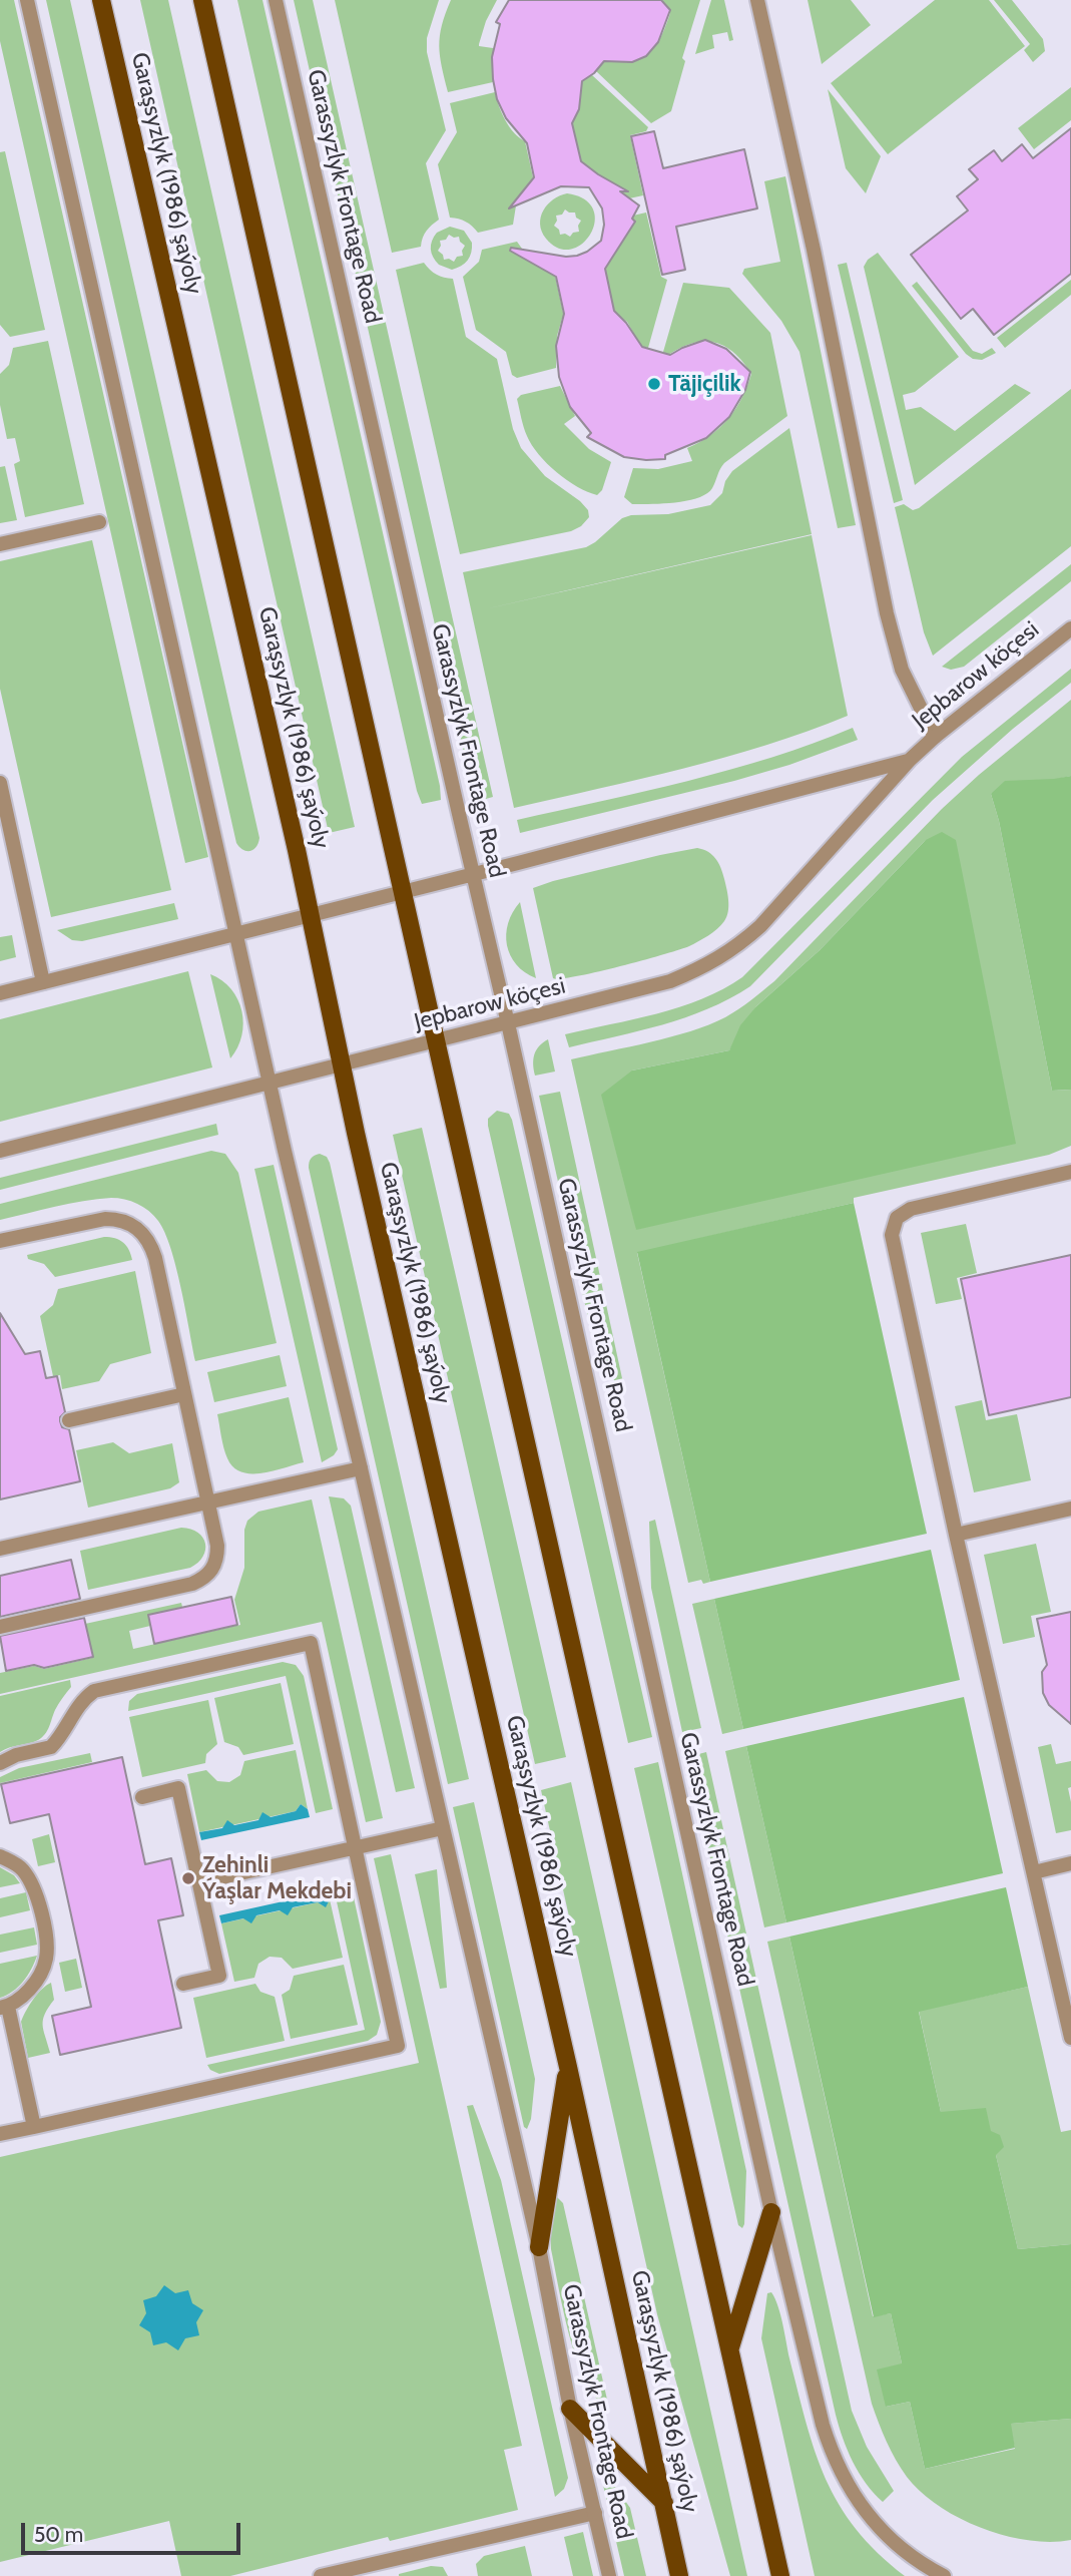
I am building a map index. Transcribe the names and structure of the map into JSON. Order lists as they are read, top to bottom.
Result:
{
  "streets": {
    "main road": ["Garaşsyzlyk (1986) şaýoly"],
    "street": ["Garassyzlyk Frontage Road", "Jepbarow köçesi"]
  },
  "crossings": [
    ["Garaşsyzlyk (1986) şaýoly", "Jepbarow köçesi"],
    ["Garassyzlyk Frontage Road", "Jepbarow köçesi"]
  ],
  "places": ["Täjiçilik", "Zehinli Ýaşlar Mekdebi"],
  "scale_bar": "50 m"
}
